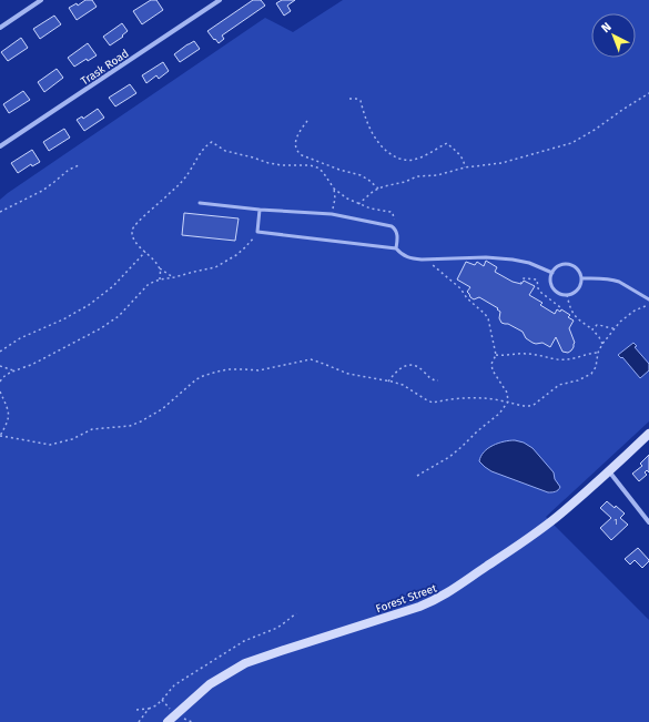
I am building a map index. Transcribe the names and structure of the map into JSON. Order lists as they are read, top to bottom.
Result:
{
  "streets": {
    "street": ["Trask Road", "Forest Street"]
  },
  "house_numbers": ["1"],
  "north": "top left"
}
